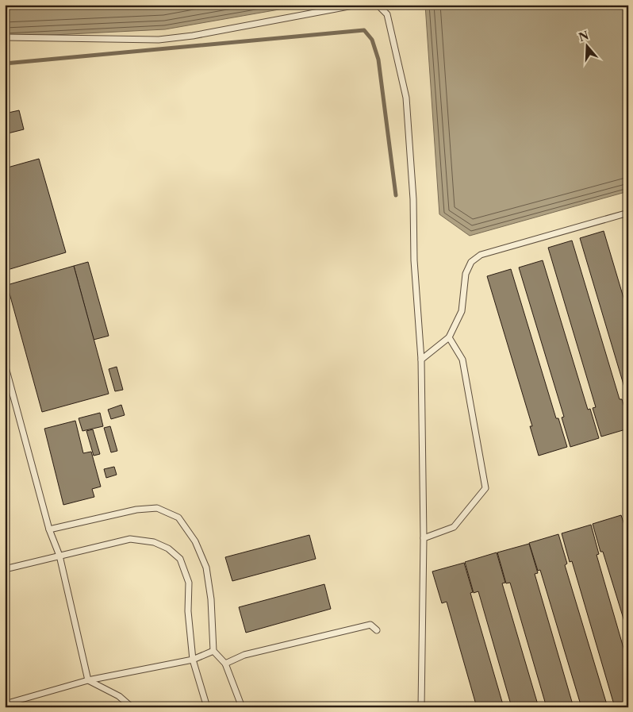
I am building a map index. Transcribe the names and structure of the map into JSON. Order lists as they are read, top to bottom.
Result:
{
  "north": "top"
}
